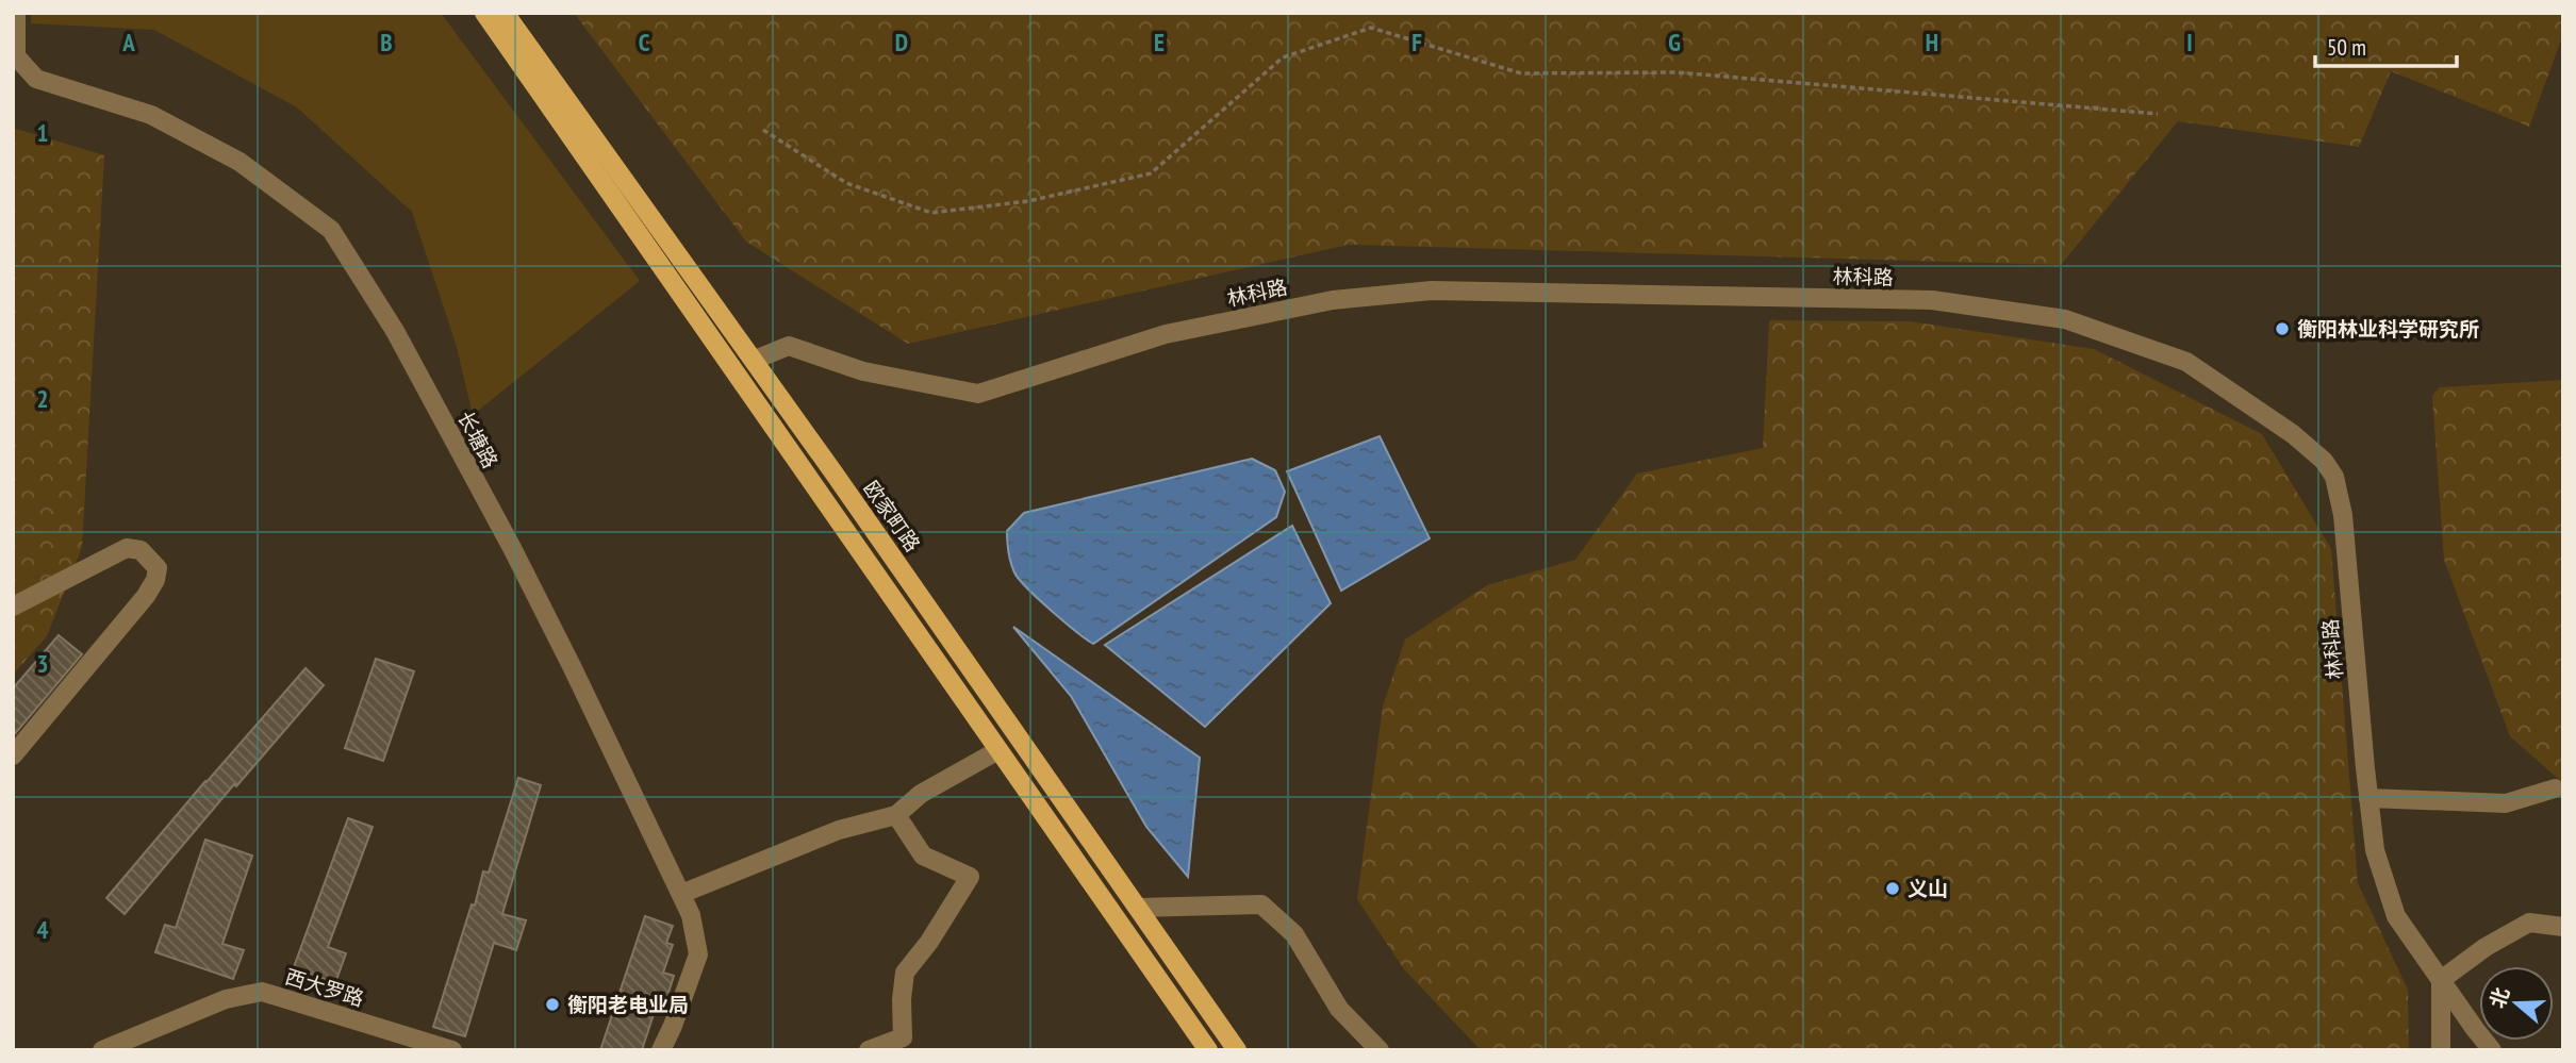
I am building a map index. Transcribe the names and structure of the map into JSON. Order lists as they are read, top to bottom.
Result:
{
  "streets": {
    "main road": ["欧家町路"],
    "street": ["林科路", "长塘路", "西大罗路"]
  },
  "crossings": [
    ["林科路", "欧家町路"]
  ],
  "places": ["衡阳林业科学研究所", "义山", "衡阳老电业局"],
  "scale_bar": "50 m",
  "north": "left",
  "grid": {
    "columns": [
      "A",
      "B",
      "C",
      "D",
      "E",
      "F",
      "G",
      "H",
      "I"
    ],
    "rows": [
      "1",
      "2",
      "3",
      "4"
    ]
  }
}
